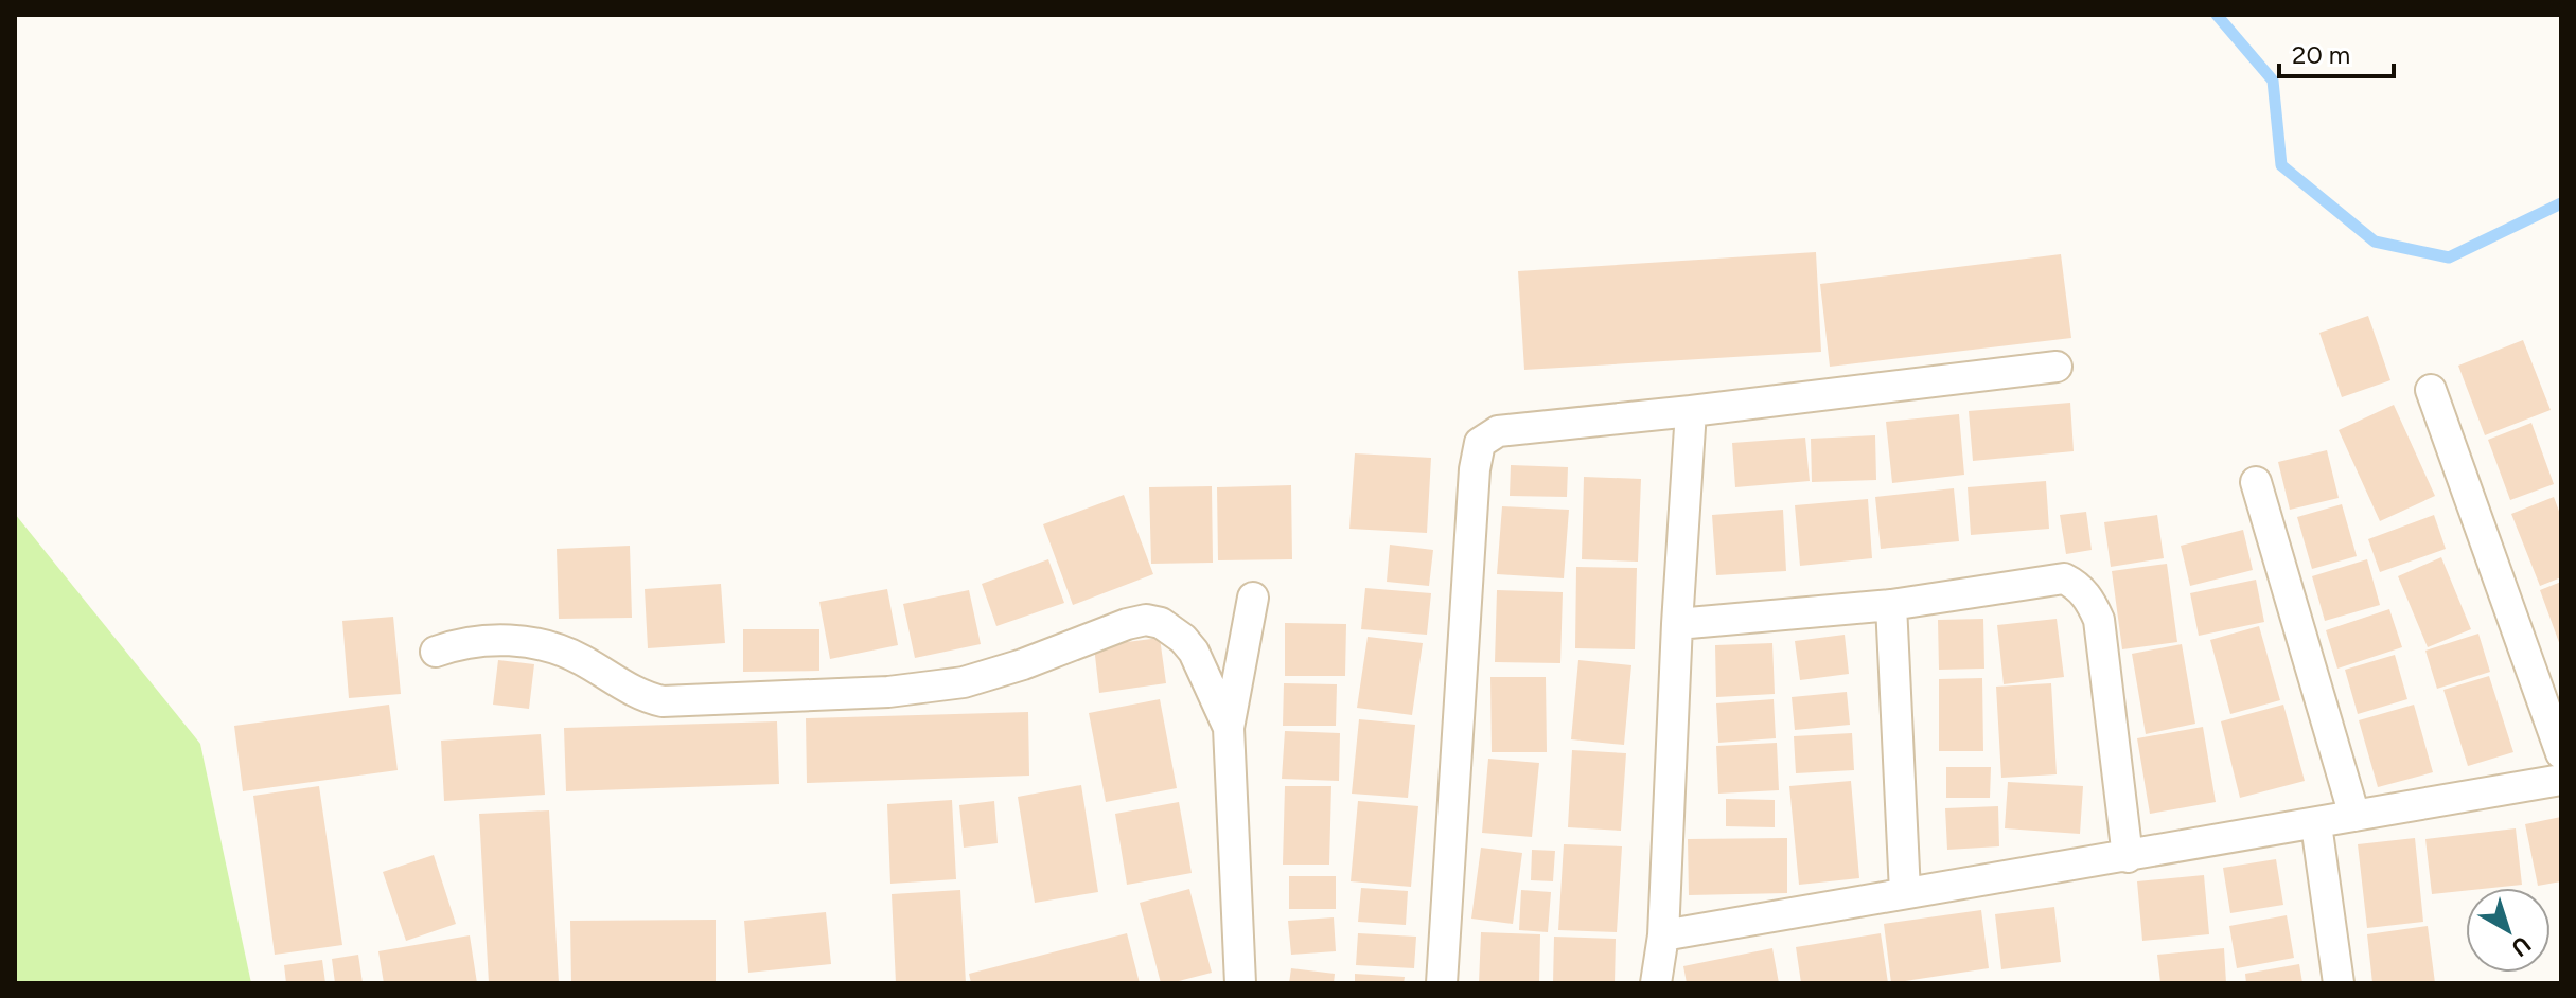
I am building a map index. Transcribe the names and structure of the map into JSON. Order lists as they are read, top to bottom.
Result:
{
  "scale_bar": "20 m",
  "north": "bottom right"
}
